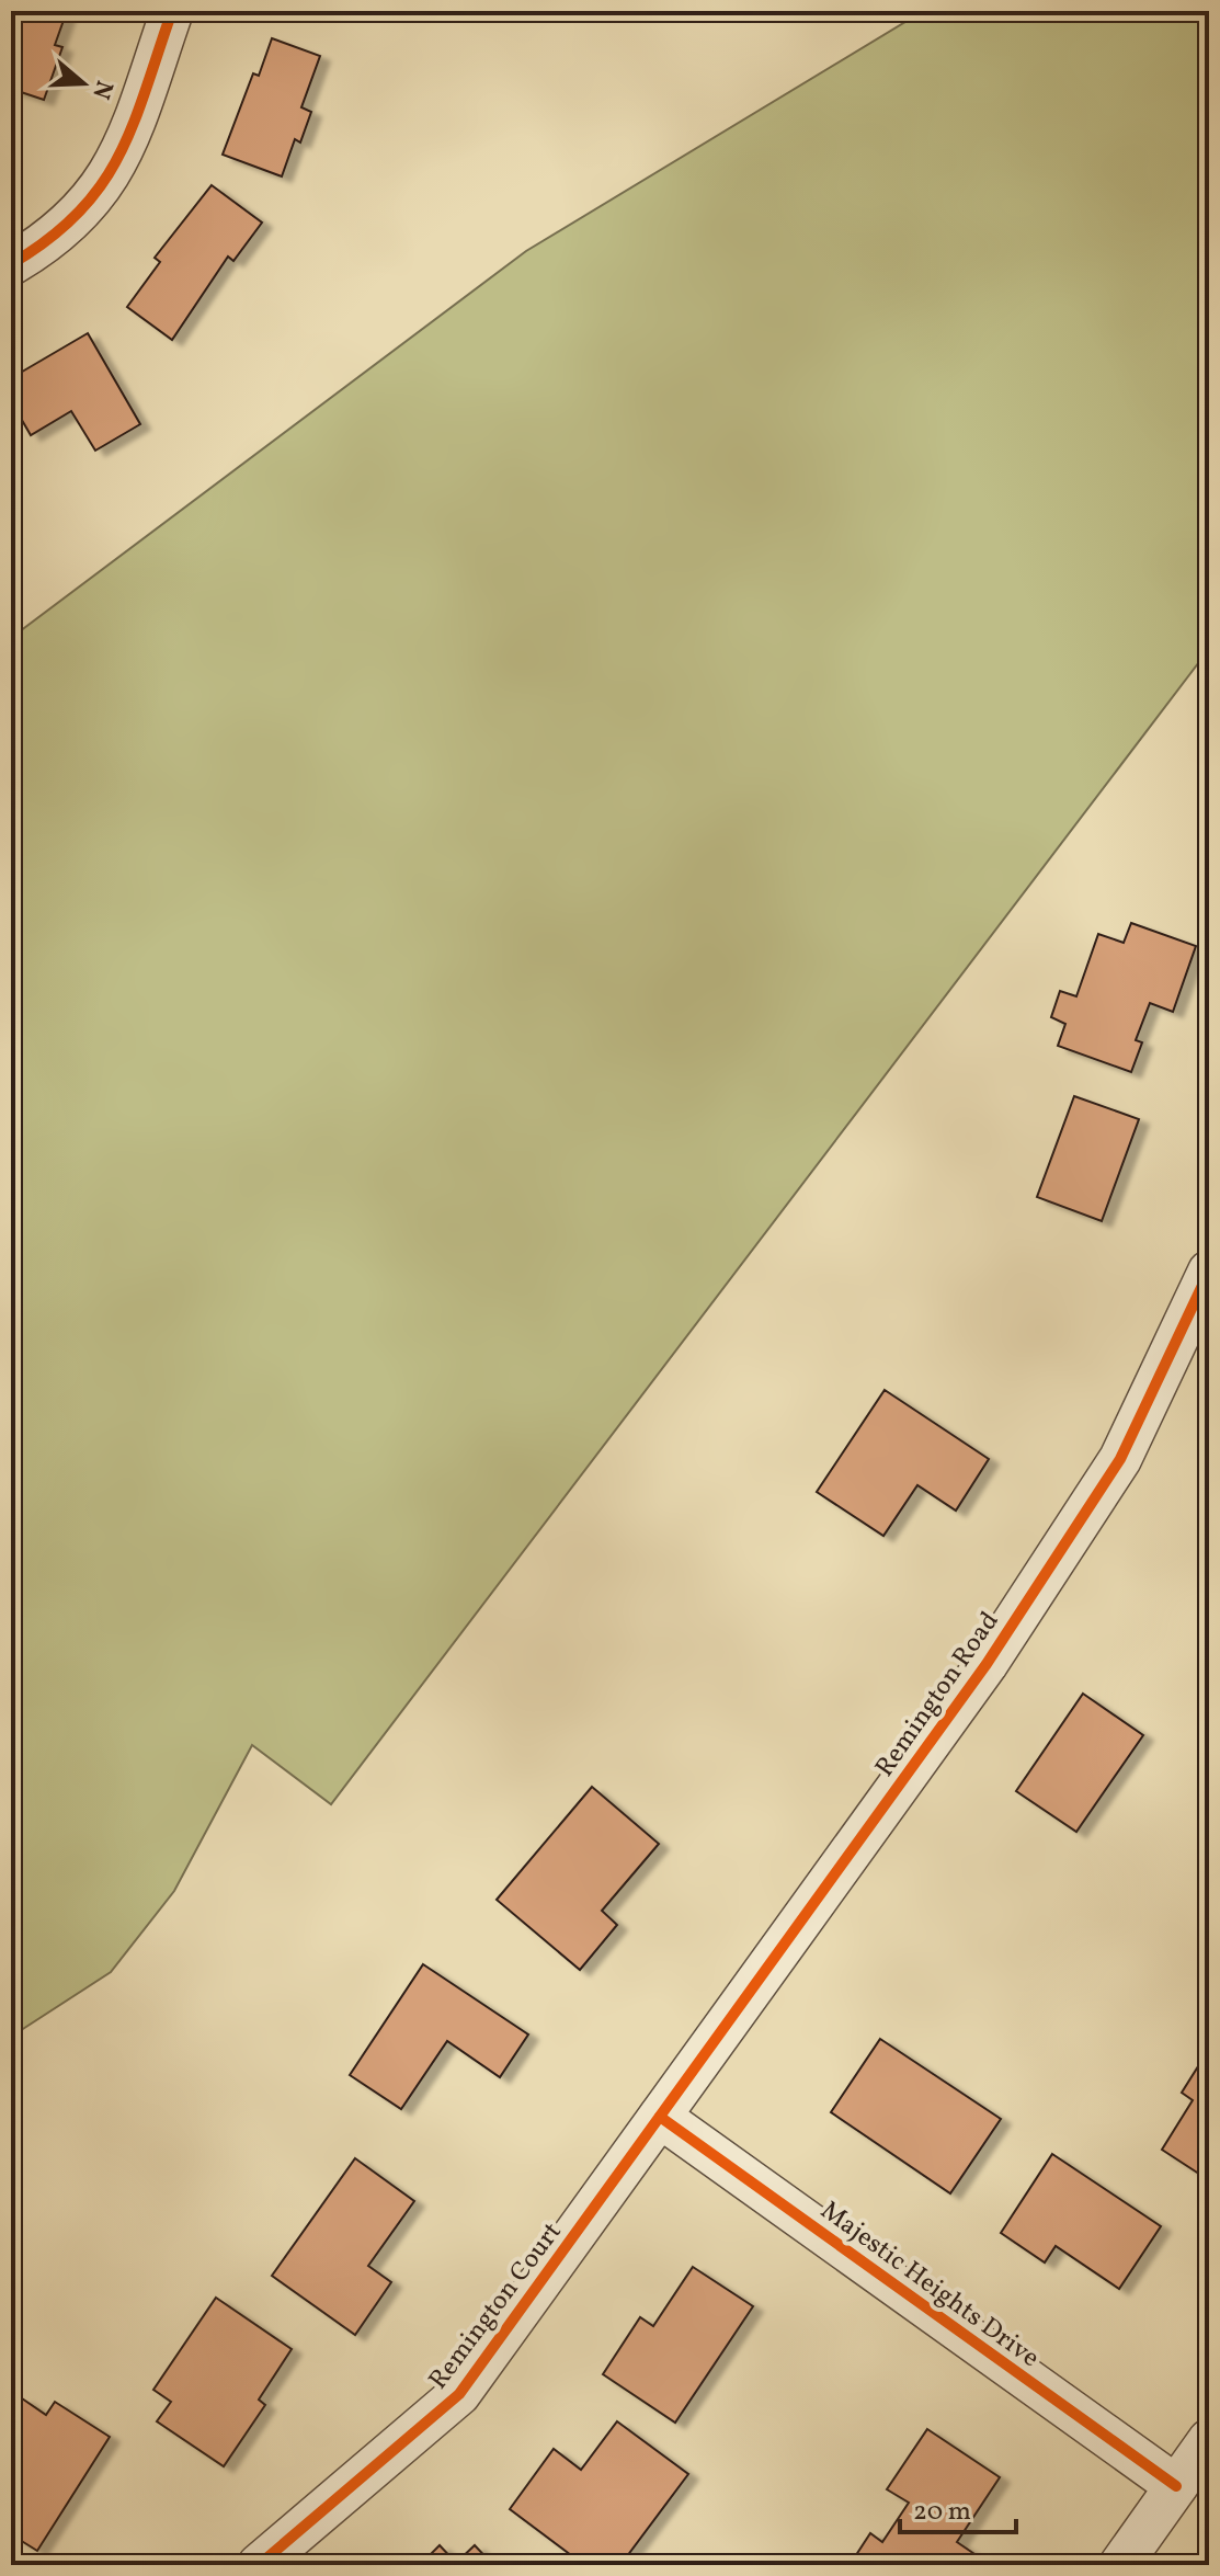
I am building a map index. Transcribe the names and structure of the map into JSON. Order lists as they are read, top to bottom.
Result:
{
  "streets": {
    "street": ["Remington Road", "Majestic Heights Drive", "Remington Court"]
  },
  "crossings": [
    ["Remington Road", "Majestic Heights Drive"],
    ["Remington Road", "Remington Court"],
    ["Majestic Heights Drive", "Remington Court"]
  ],
  "scale_bar": "20 m",
  "north": "right"
}
